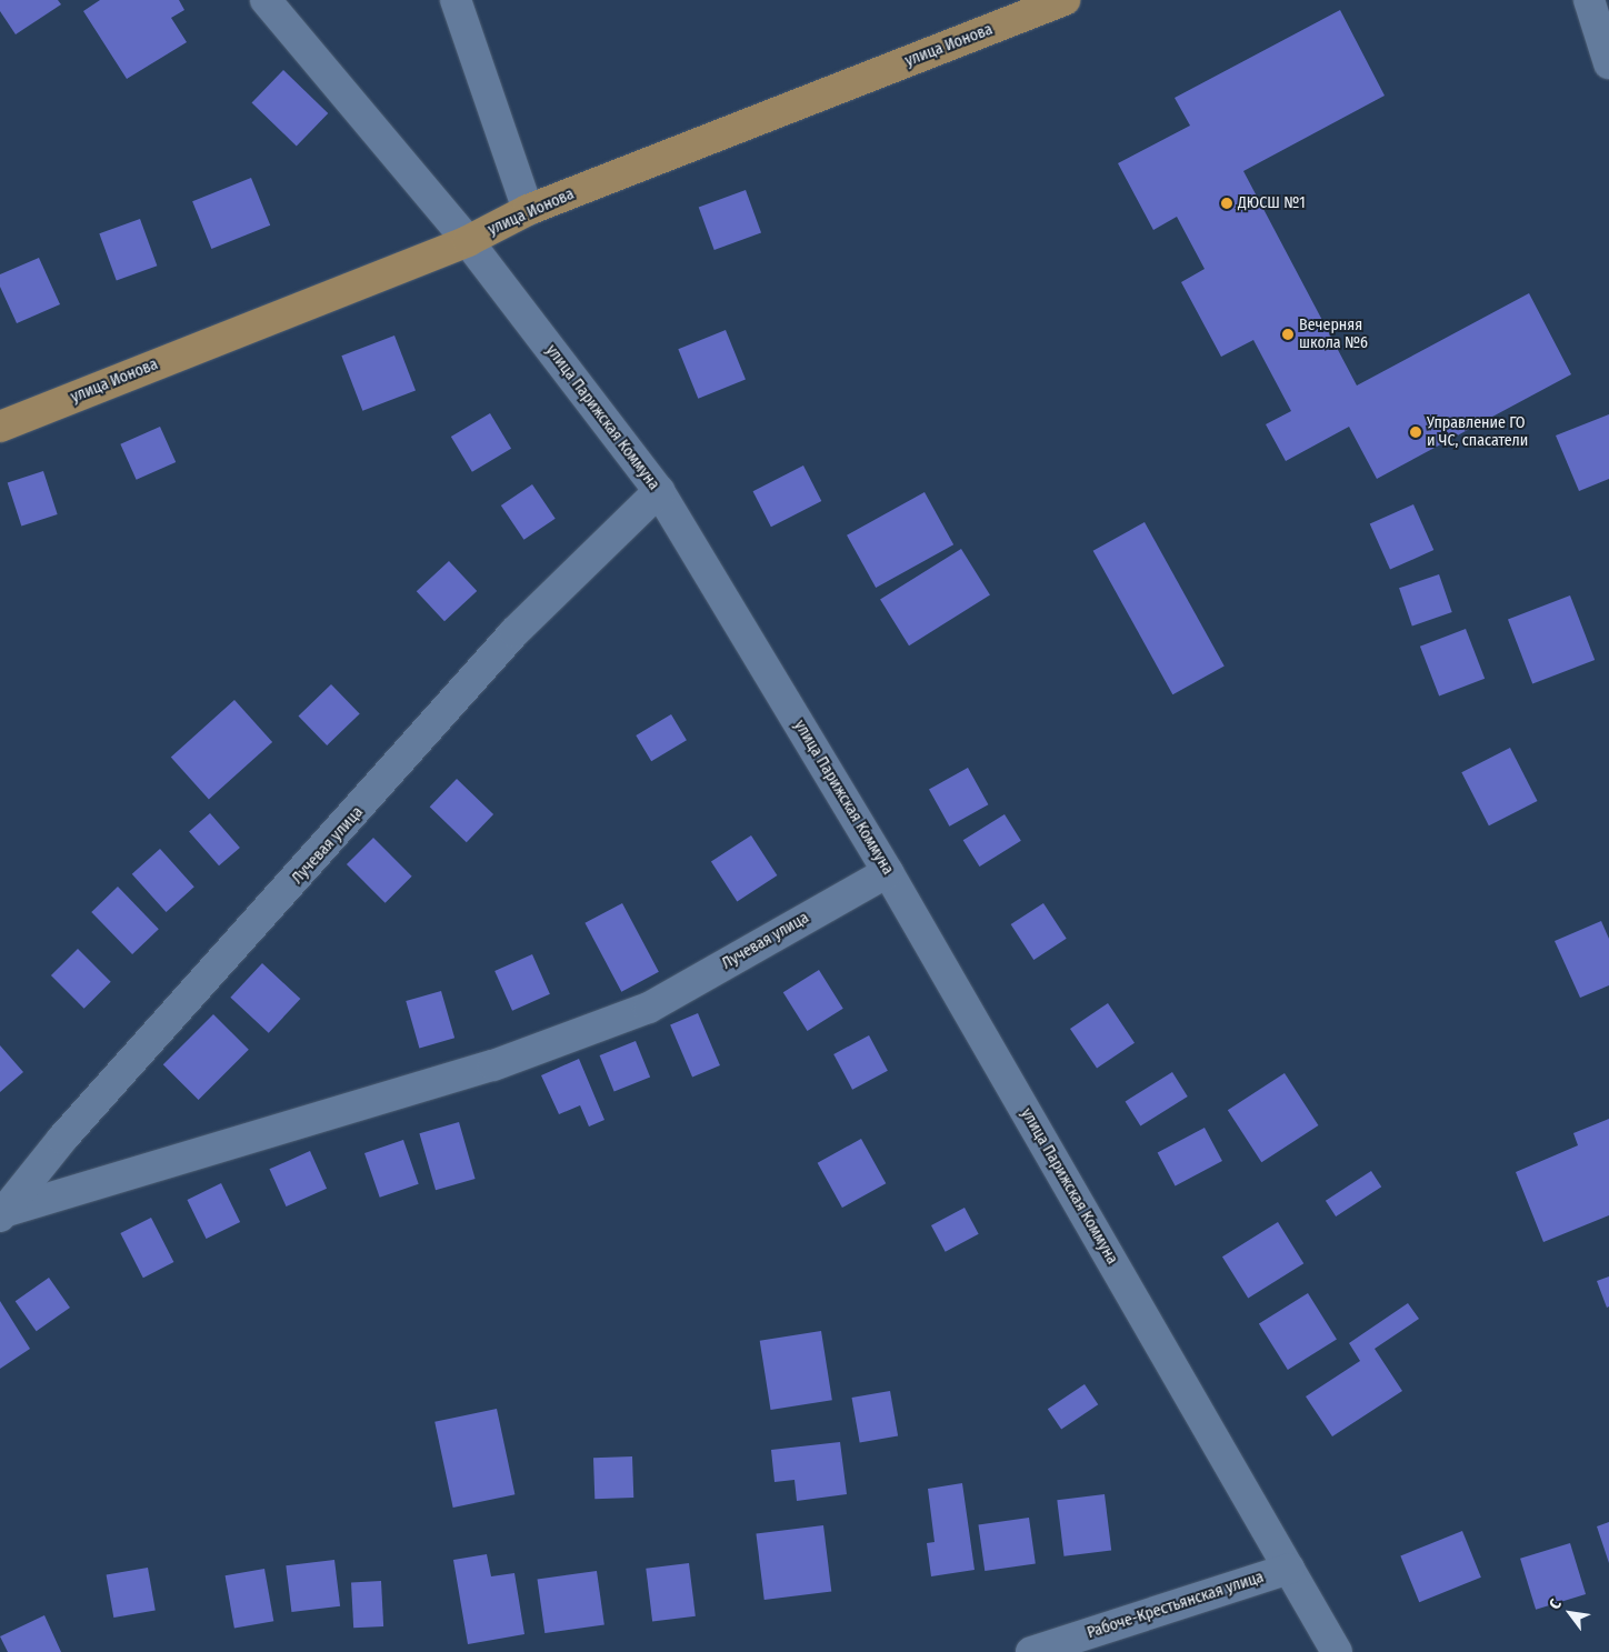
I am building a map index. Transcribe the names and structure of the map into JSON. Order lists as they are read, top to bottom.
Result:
{
  "streets": {
    "main road": ["улица Ионова"],
    "street": ["улица Парижская Коммуна", "Лучевая улица", "Рабоче-Крестьянская улица"]
  },
  "crossings": [
    ["улица Ионова", "улица Парижская Коммуна"],
    ["улица Парижская Коммуна", "Лучевая улица"],
    ["улица Парижская Коммуна", "Рабоче-Крестьянская улица"]
  ],
  "places": ["ДЮСШ №1", "Вечерняя школа №6", "Управление ГО и ЧС, спасатели"],
  "north": "top left"
}
